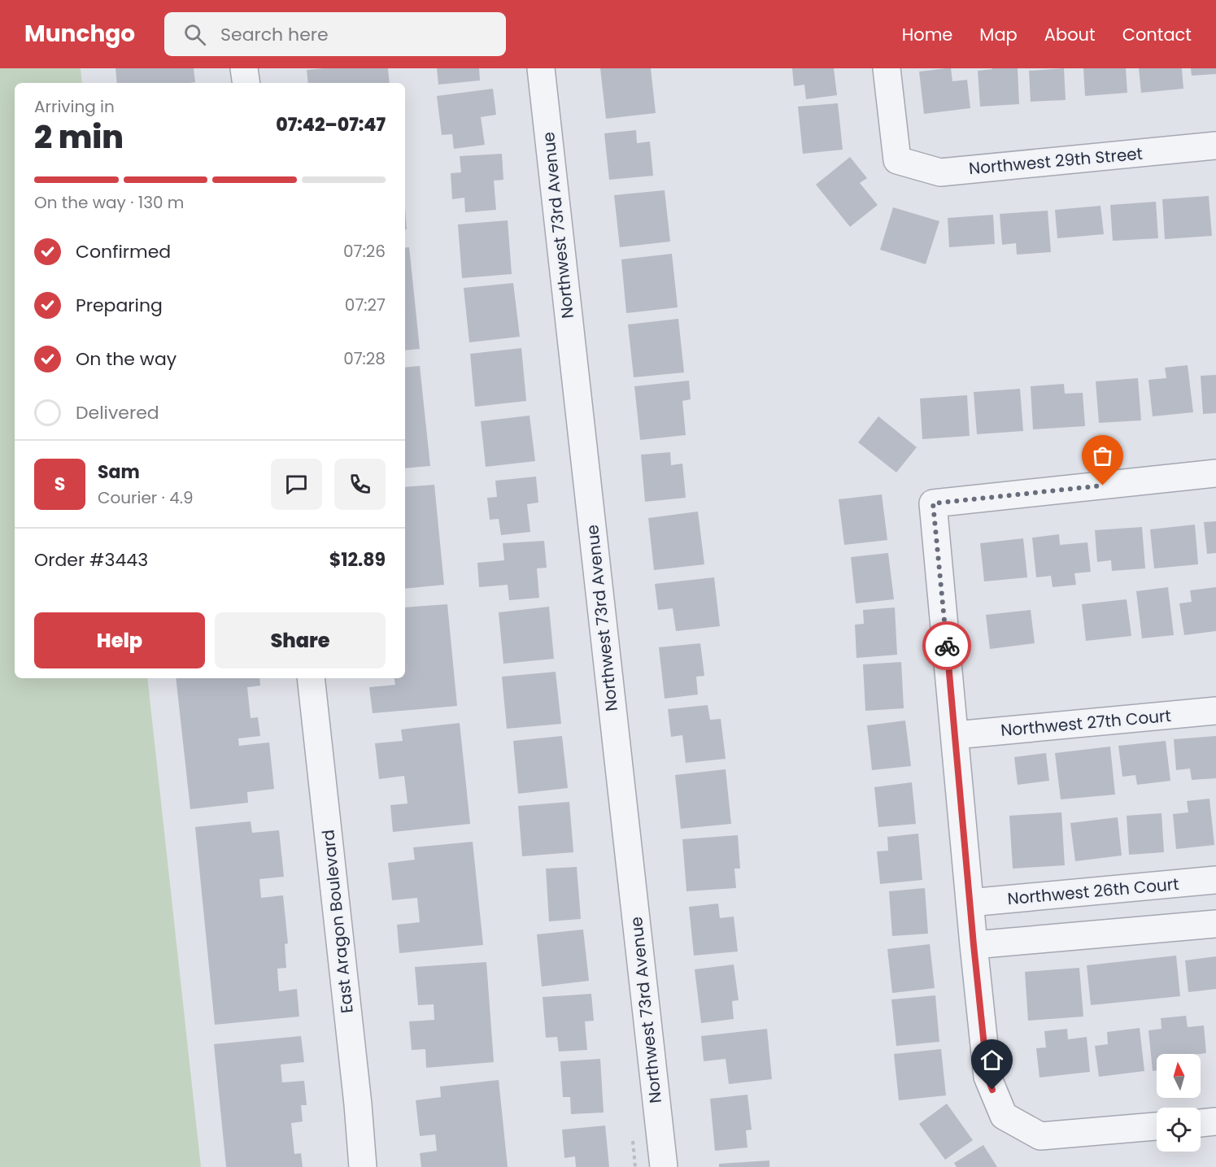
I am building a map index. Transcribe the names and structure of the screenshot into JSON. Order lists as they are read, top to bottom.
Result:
{
  "streets": {
    "street": [
      "Northwest 29th Street",
      "Northwest 73rd Avenue",
      "Northwest 27th Court",
      "Northwest 26th Court",
      "East Aragon Boulevard"
    ]
  },
  "north": "top",
  "page": {
    "header": "Munchgo",
    "search": "Search here",
    "nav": [
      "Home",
      "Map",
      "About",
      "Contact"
    ],
    "heading": ["2 min", "Arriving in", "07:42–07:47"],
    "panel": [
      "Sam",
      "Courier · 4.9",
      "Order #3443",
      "$12.89"
    ],
    "bar": "On the way · 130 m",
    "list": [
      ["Confirmed", "07:26"],
      ["Preparing", "07:27"],
      ["On the way", "07:28"],
      "Delivered"
    ],
    "round": "S",
    "buttons": ["Help", "Share"]
  }
}
